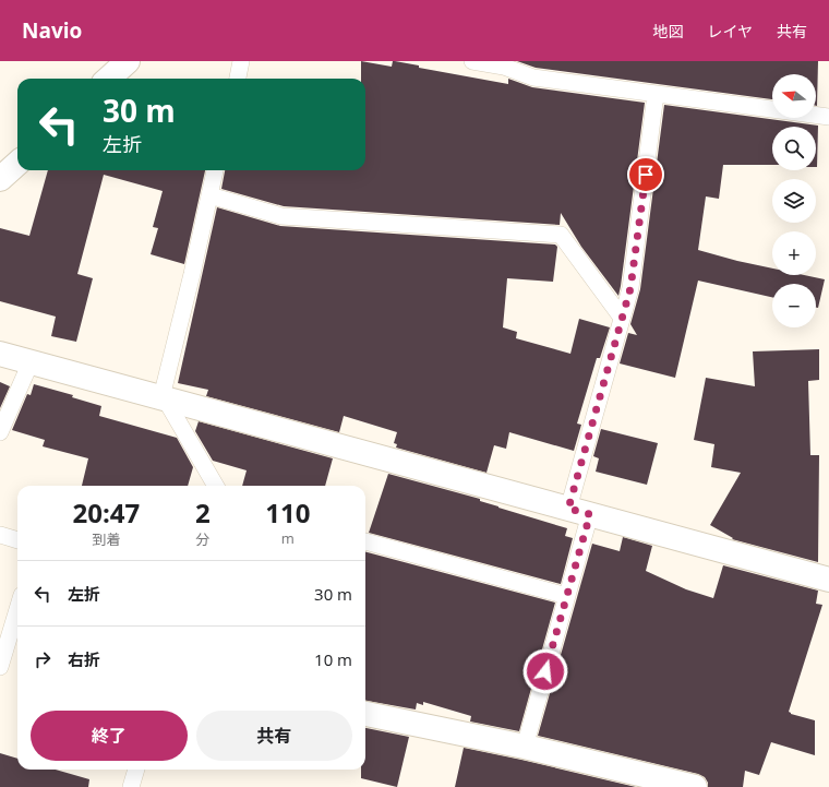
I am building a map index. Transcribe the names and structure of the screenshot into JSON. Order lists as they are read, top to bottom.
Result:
{
  "north": "left",
  "page": {
    "header": "Navio",
    "nav": ["地図", "レイヤ", "共有"],
    "map_buttons": ["+", "−"],
    "turn": ["30 m", "左折"],
    "eta": [
      "20:47",
      "到着",
      "2",
      "分",
      "110",
      "m"
    ],
    "list": [
      {
        "name": "左折",
        "value": "30 m"
      },
      {
        "name": "右折",
        "value": "10 m"
      }
    ],
    "buttons": ["終了", "共有"]
  }
}
